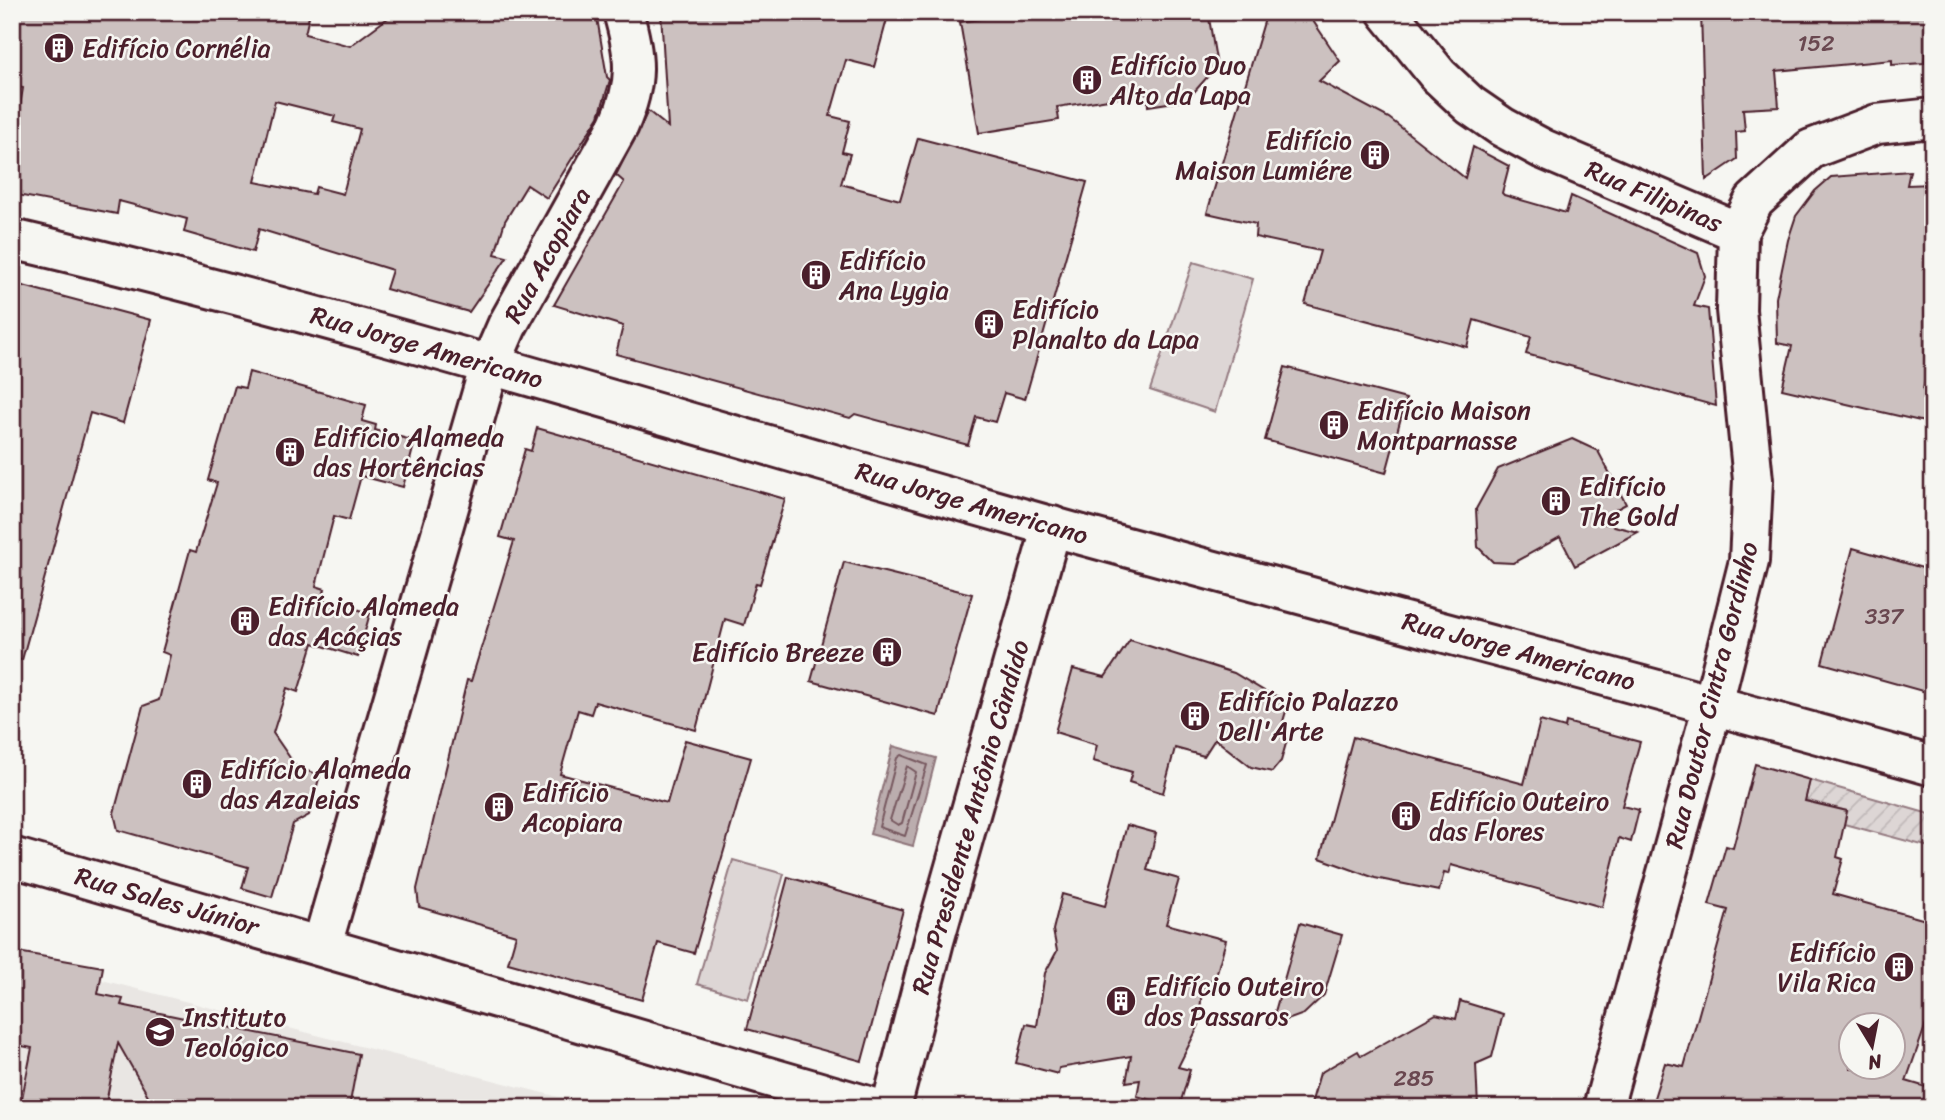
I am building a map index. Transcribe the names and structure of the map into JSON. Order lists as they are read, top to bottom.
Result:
{
  "streets": {
    "street": [
      "Rua Filipinas",
      "Rua Acopiara",
      "Rua Jorge Americano",
      "Rua Doutor Cintra Gordinho",
      "Rua Presidente Antônio Cândido",
      "Rua Sales Júnior"
    ]
  },
  "crossings": [
    ["Rua Filipinas", "Rua Doutor Cintra Gordinho"],
    ["Rua Acopiara", "Rua Jorge Americano"],
    ["Rua Acopiara", "Rua Sales Júnior"],
    ["Rua Jorge Americano", "Rua Doutor Cintra Gordinho"],
    ["Rua Jorge Americano", "Rua Presidente Antônio Cândido"]
  ],
  "places": {
    "building": [
      "Edifício Cornélia",
      "Edifício Duo Alto da Lapa",
      "Edifício Maison Lumiére",
      "Edifício Ana Lygia",
      "Edifício Planalto da Lapa",
      "Edifício Maison Montparnasse",
      "Edifício Alameda das Hortências",
      "Edifício The Gold",
      "Edifício Alameda das Acáçias",
      "Edifício Breeze",
      "Edifício Palazzo Dell'Arte",
      "Edifício Alameda das Azaleias",
      "Edifício Acopiara",
      "Edifício Outeiro das Flores",
      "Edifício Vila Rica",
      "Edifício Outeiro dos Passaros"
    ],
    "school or university": ["Instituto Teológico"]
  },
  "house_numbers": ["152", "337", "285"],
  "north": "bottom"
}
